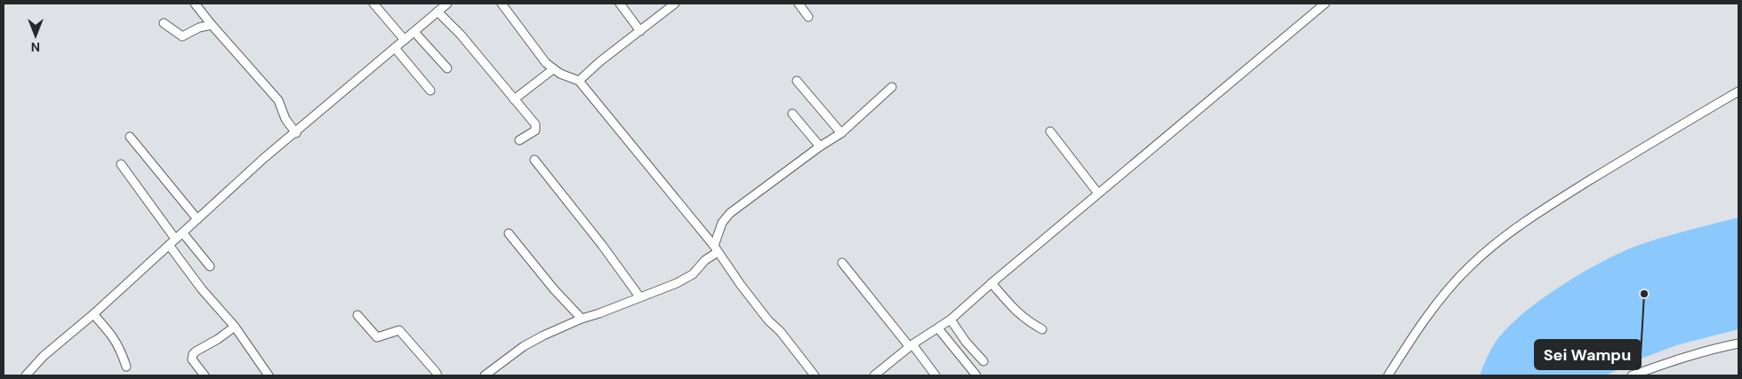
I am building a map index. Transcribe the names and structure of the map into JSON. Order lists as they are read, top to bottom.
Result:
{
  "places": ["Sei Wampu"],
  "north": "bottom"
}
